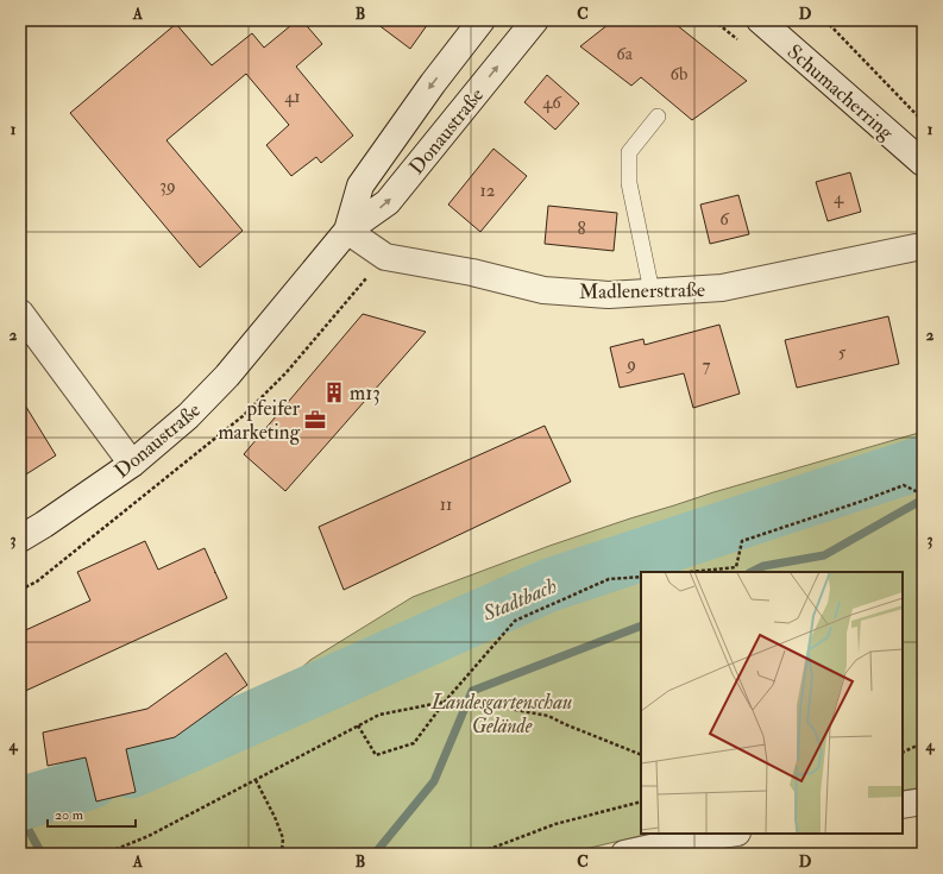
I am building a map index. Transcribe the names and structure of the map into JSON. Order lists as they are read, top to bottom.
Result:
{
  "streets": {
    "street": ["Schumacherring", "Donaustraße", "Madlenerstraße"]
  },
  "crossings": [
    ["Donaustraße", "Madlenerstraße"]
  ],
  "water": ["Stadtbach"],
  "parks": ["Landesgartenschau Gelände"],
  "places": {
    "building": ["m13"],
    "office": ["pfeifer marketing"]
  },
  "house_numbers": [
    "6a",
    "6b",
    "41",
    "46",
    "39",
    "12",
    "4",
    "6",
    "8",
    "5",
    "9",
    "7",
    "11"
  ],
  "scale_bar": "20 m",
  "grid": {
    "columns": [
      "A",
      "B",
      "C",
      "D"
    ],
    "rows": [
      "1",
      "2",
      "3",
      "4"
    ]
  }
}
